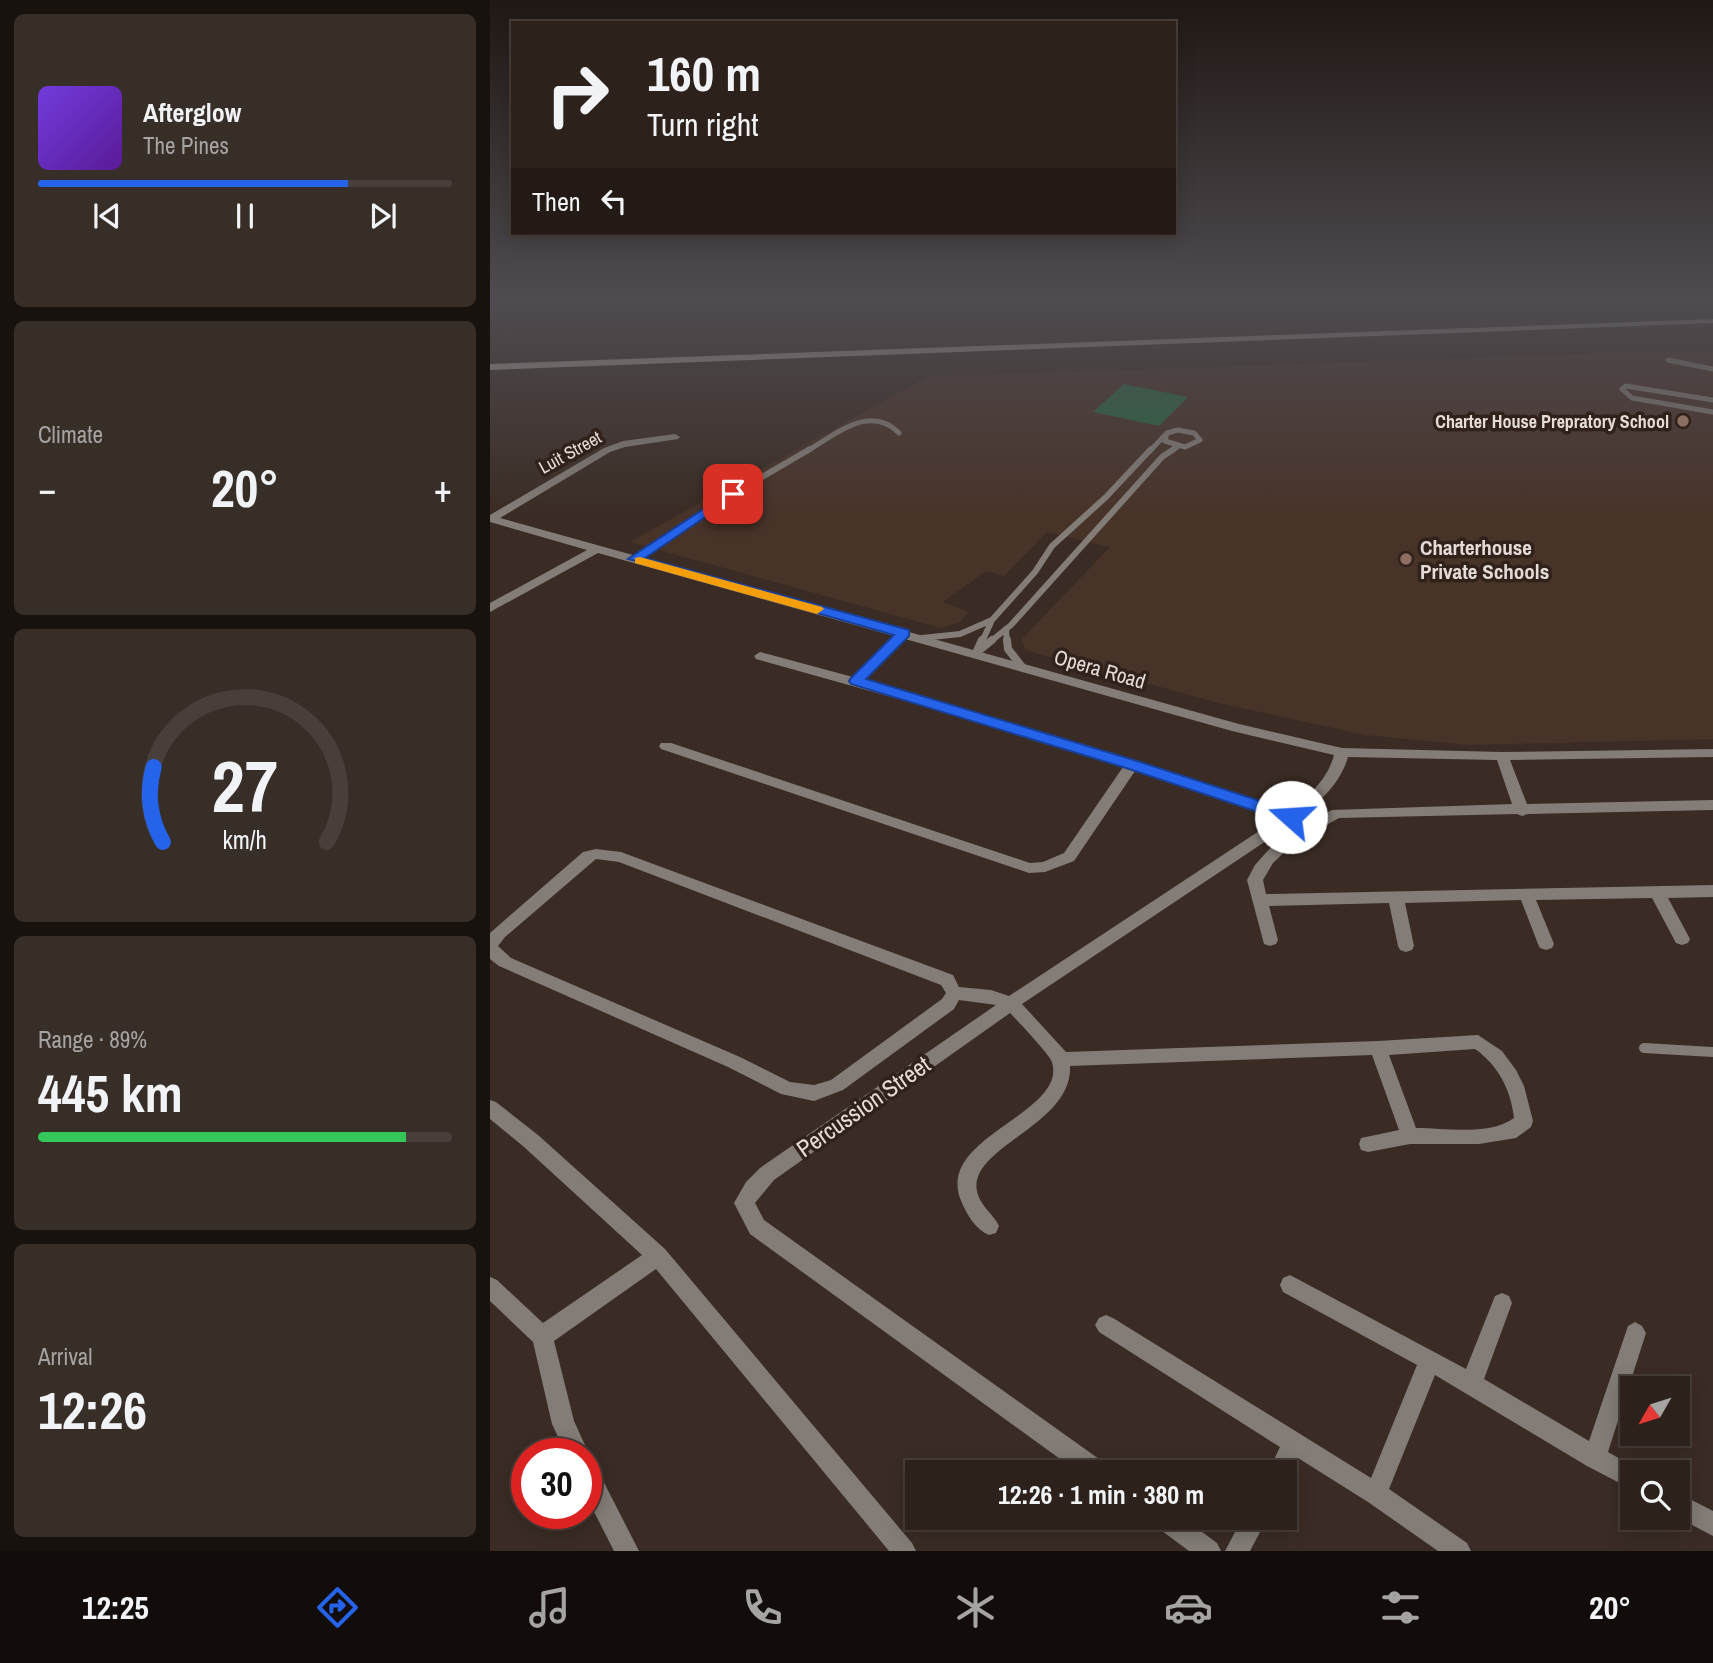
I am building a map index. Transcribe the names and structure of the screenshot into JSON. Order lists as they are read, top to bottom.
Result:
{
  "streets": {
    "street": ["Luit Street", "Opera Road", "Percussion Street"]
  },
  "crossings": [
    ["Luit Street", "Opera Road"],
    ["Opera Road", "Percussion Street"]
  ],
  "places": ["Charter House Prepratory School", "Charterhouse Private Schools"],
  "north": "bottom left",
  "page": {
    "turn": ["160 m", "Turn right"],
    "song": ["Afterglow", "The Pines"],
    "then": "Then",
    "tile": [
      "Climate",
      ["Range · 89%", "445 km"],
      ["Arrival", "12:26"]
    ],
    "heat": ["−", "20°", "+"],
    "limit": "30",
    "trip": "12:26 · 1 min · 380 m",
    "tabs": ["12:25", "20°"],
    "gauge": ["27", "km/h"]
  }
}
